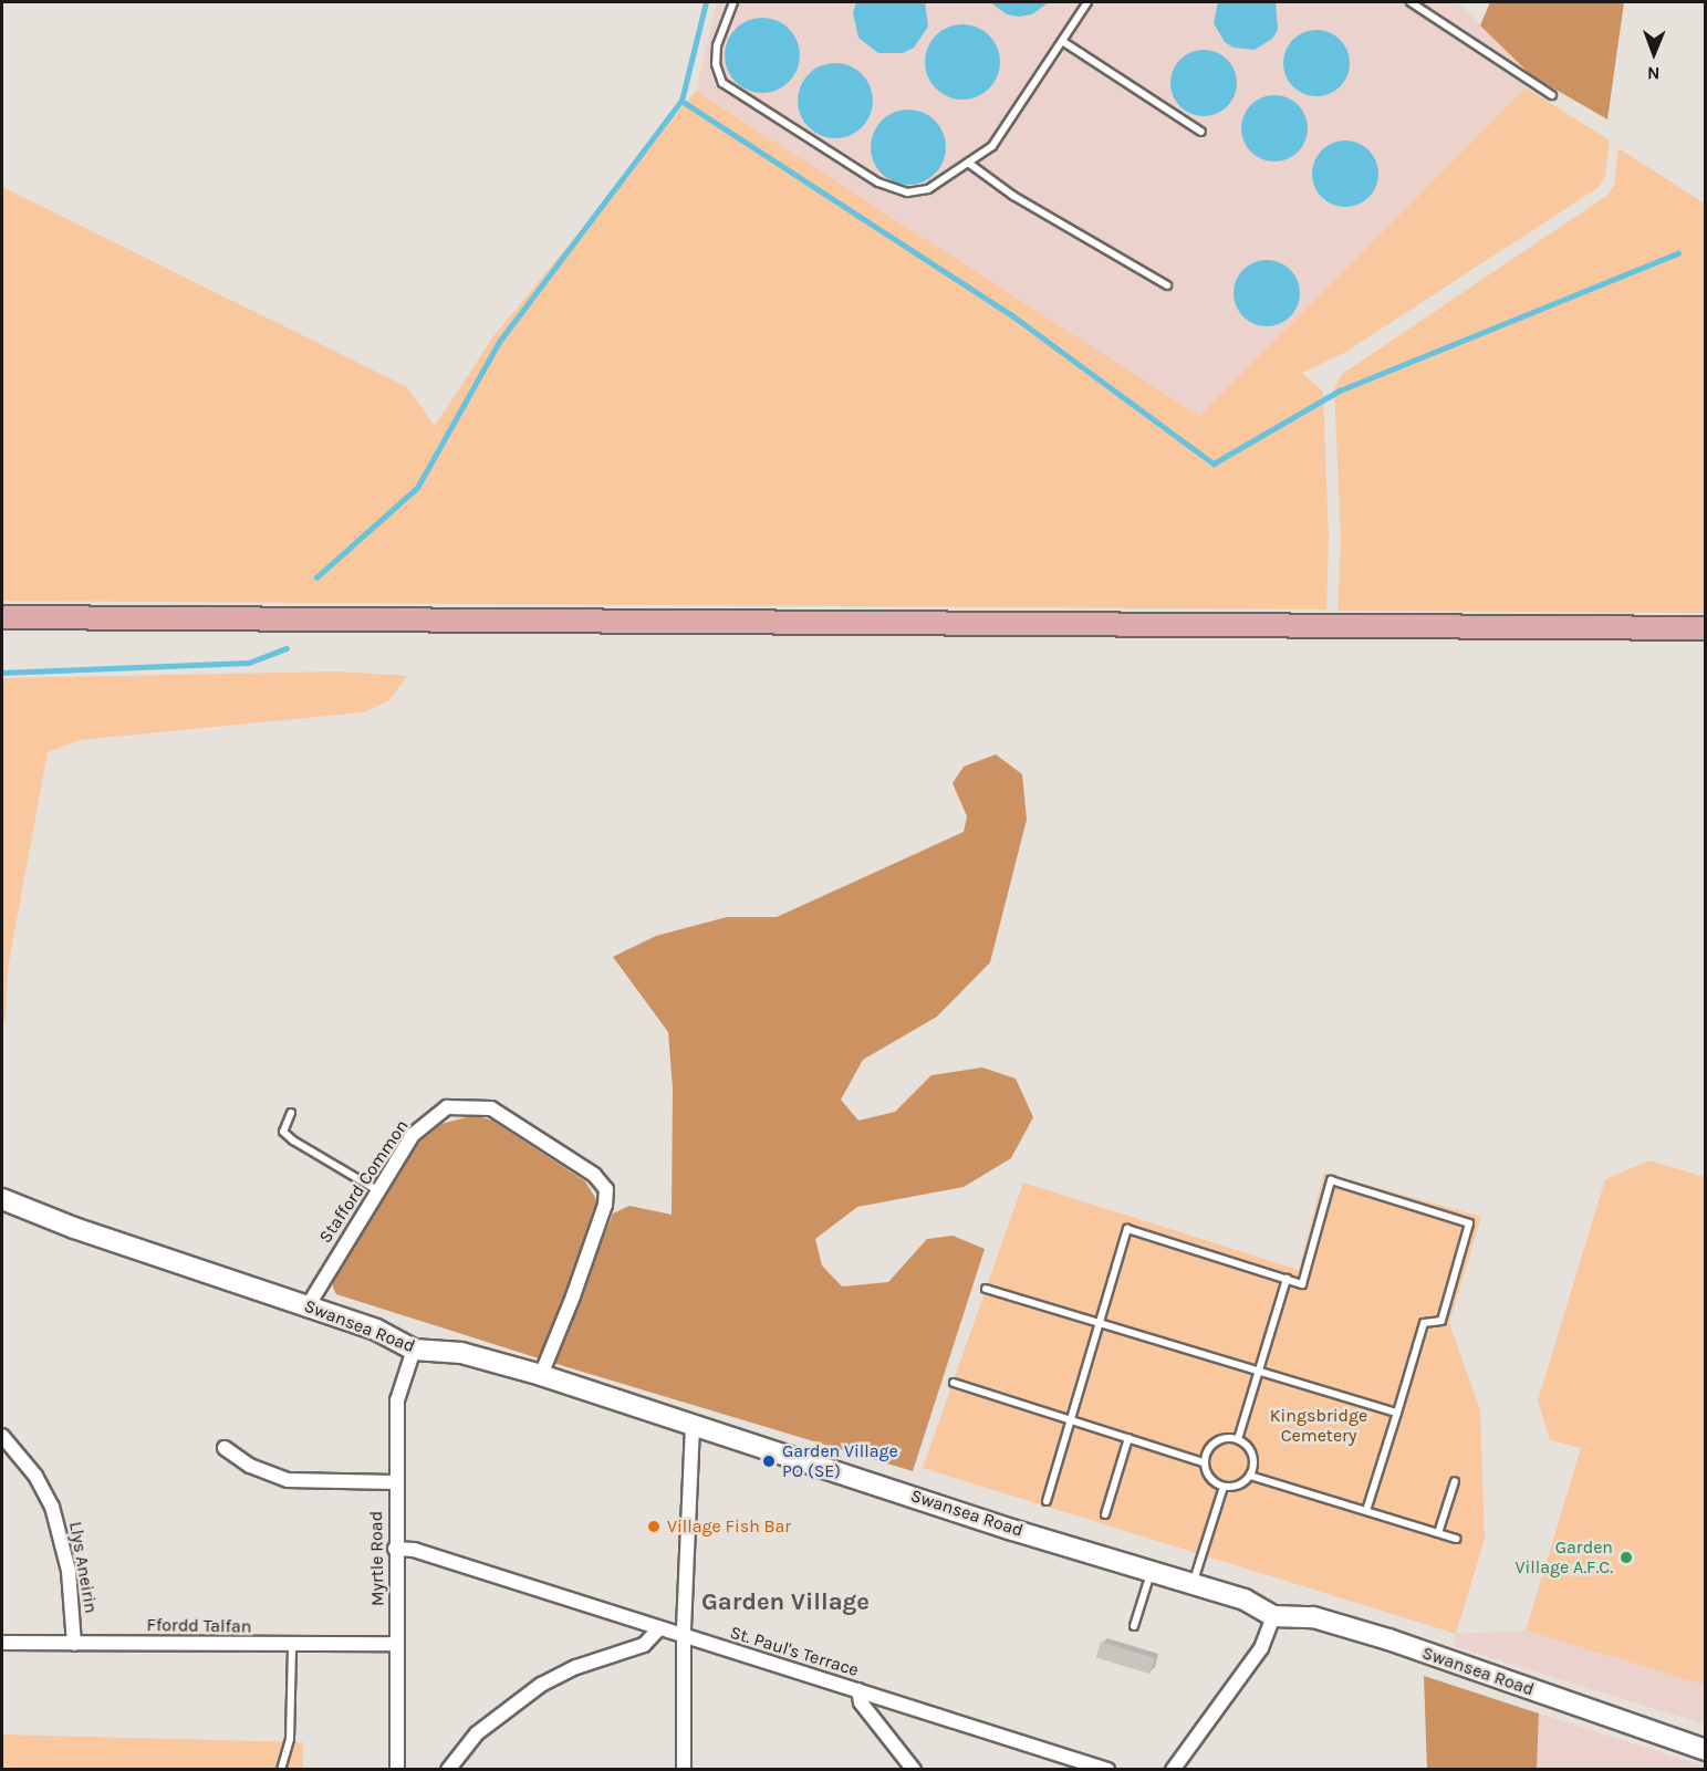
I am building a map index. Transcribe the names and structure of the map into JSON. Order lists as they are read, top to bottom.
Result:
{
  "streets": {
    "main road": ["Swansea Road"],
    "street": [
      "Stafford Common",
      "Myrtle Road",
      "Llys Aneirin",
      "Ffordd Talfan",
      "St. Paul's Terrace"
    ]
  },
  "crossings": [
    ["Stafford Common", "Swansea Road"],
    ["Swansea Road", "Myrtle Road"],
    ["Myrtle Road", "Ffordd Talfan"],
    ["Myrtle Road", "St. Paul's Terrace"],
    ["Llys Aneirin", "Ffordd Talfan"]
  ],
  "districts": ["Garden Village"],
  "parks": ["Kingsbridge Cemetery"],
  "places": ["Garden Village PO (SE)", "Village Fish Bar", "Garden Village A.F.C."],
  "north": "bottom"
}
